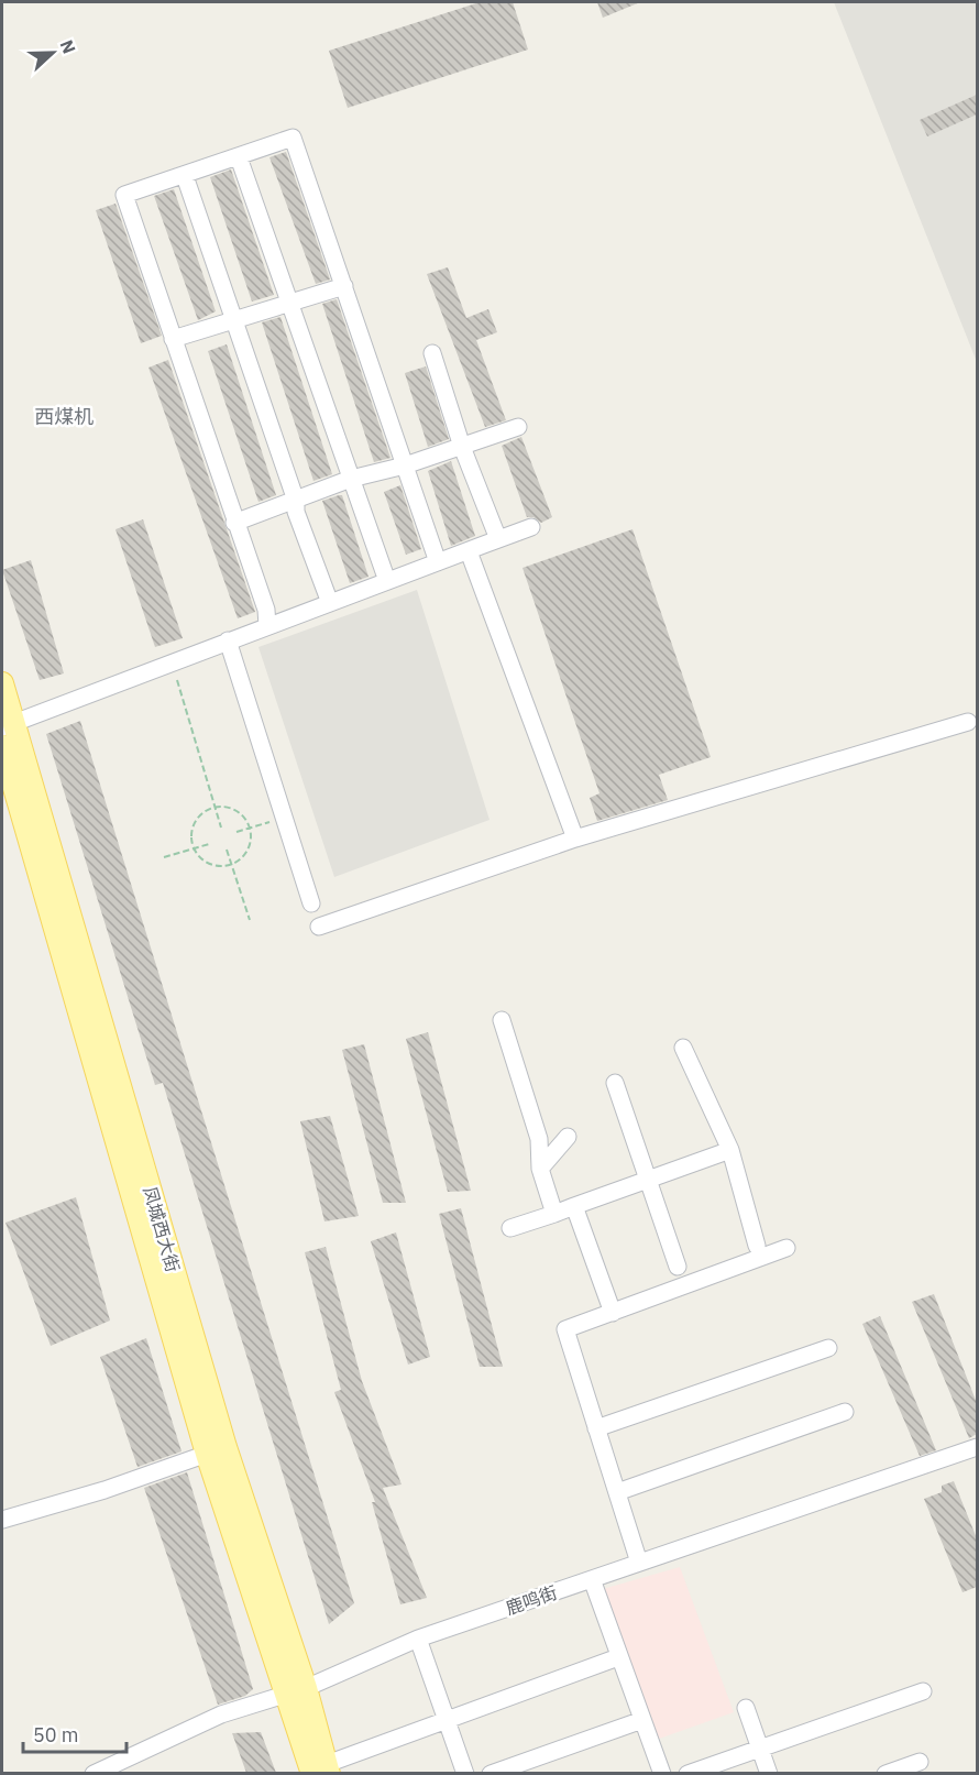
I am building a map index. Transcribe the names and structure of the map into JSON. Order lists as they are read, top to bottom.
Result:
{
  "streets": {
    "main road": ["凤城西大街"],
    "street": ["鹿鸣街"]
  },
  "crossings": [
    ["凤城西大街", "鹿鸣街"]
  ],
  "districts": ["西煤机"],
  "scale_bar": "50 m",
  "north": "right"
}
